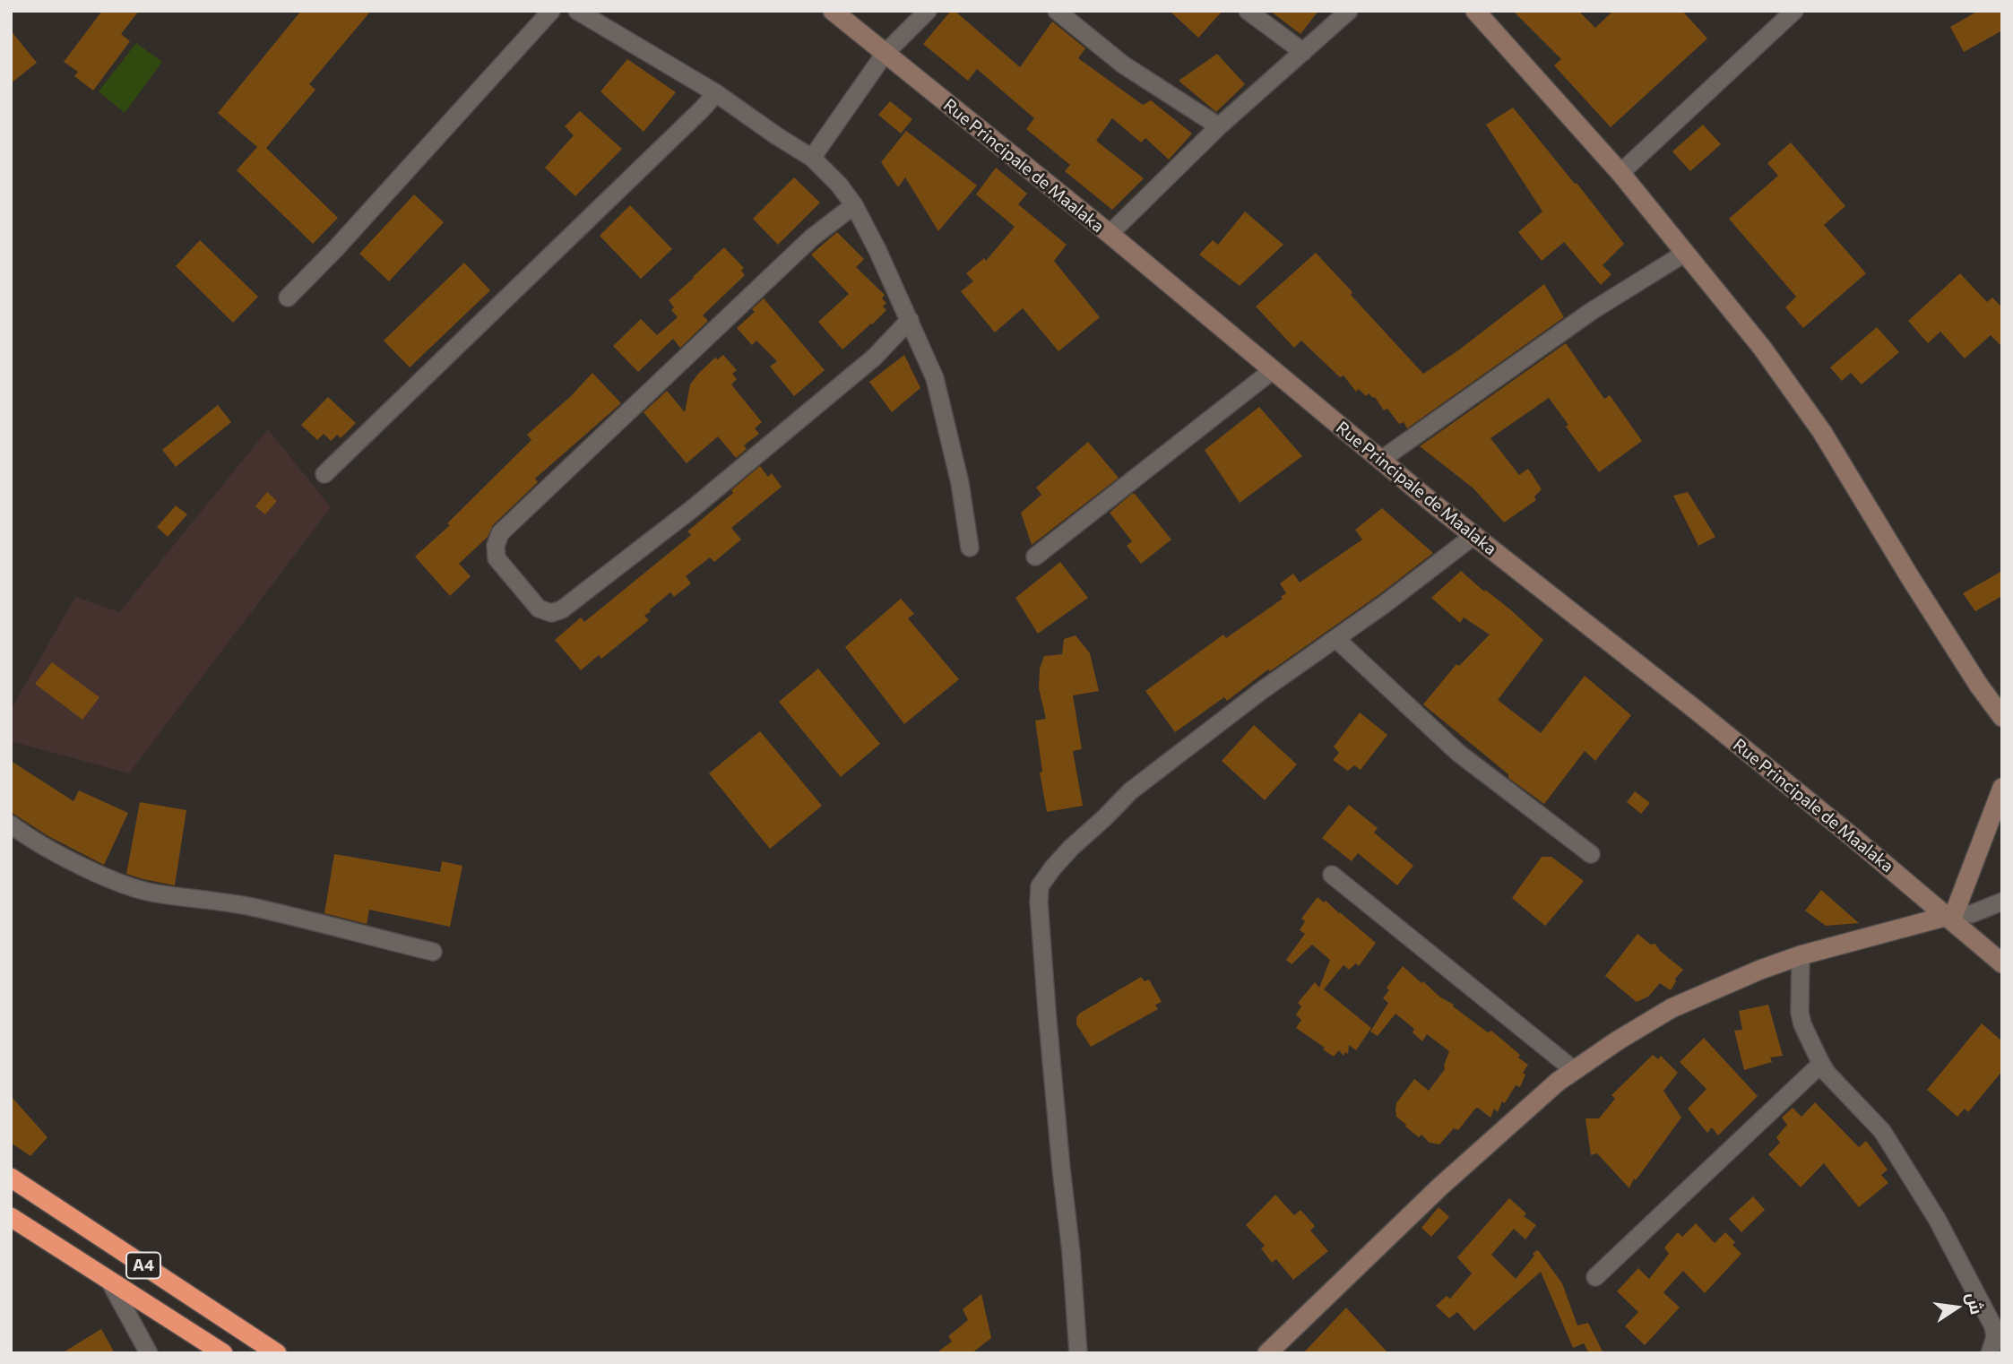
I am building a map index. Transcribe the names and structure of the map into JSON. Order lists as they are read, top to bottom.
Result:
{
  "streets": {
    "highway": ["A4"],
    "street": ["Rue Principale de Maalaka"]
  },
  "north": "right"
}
